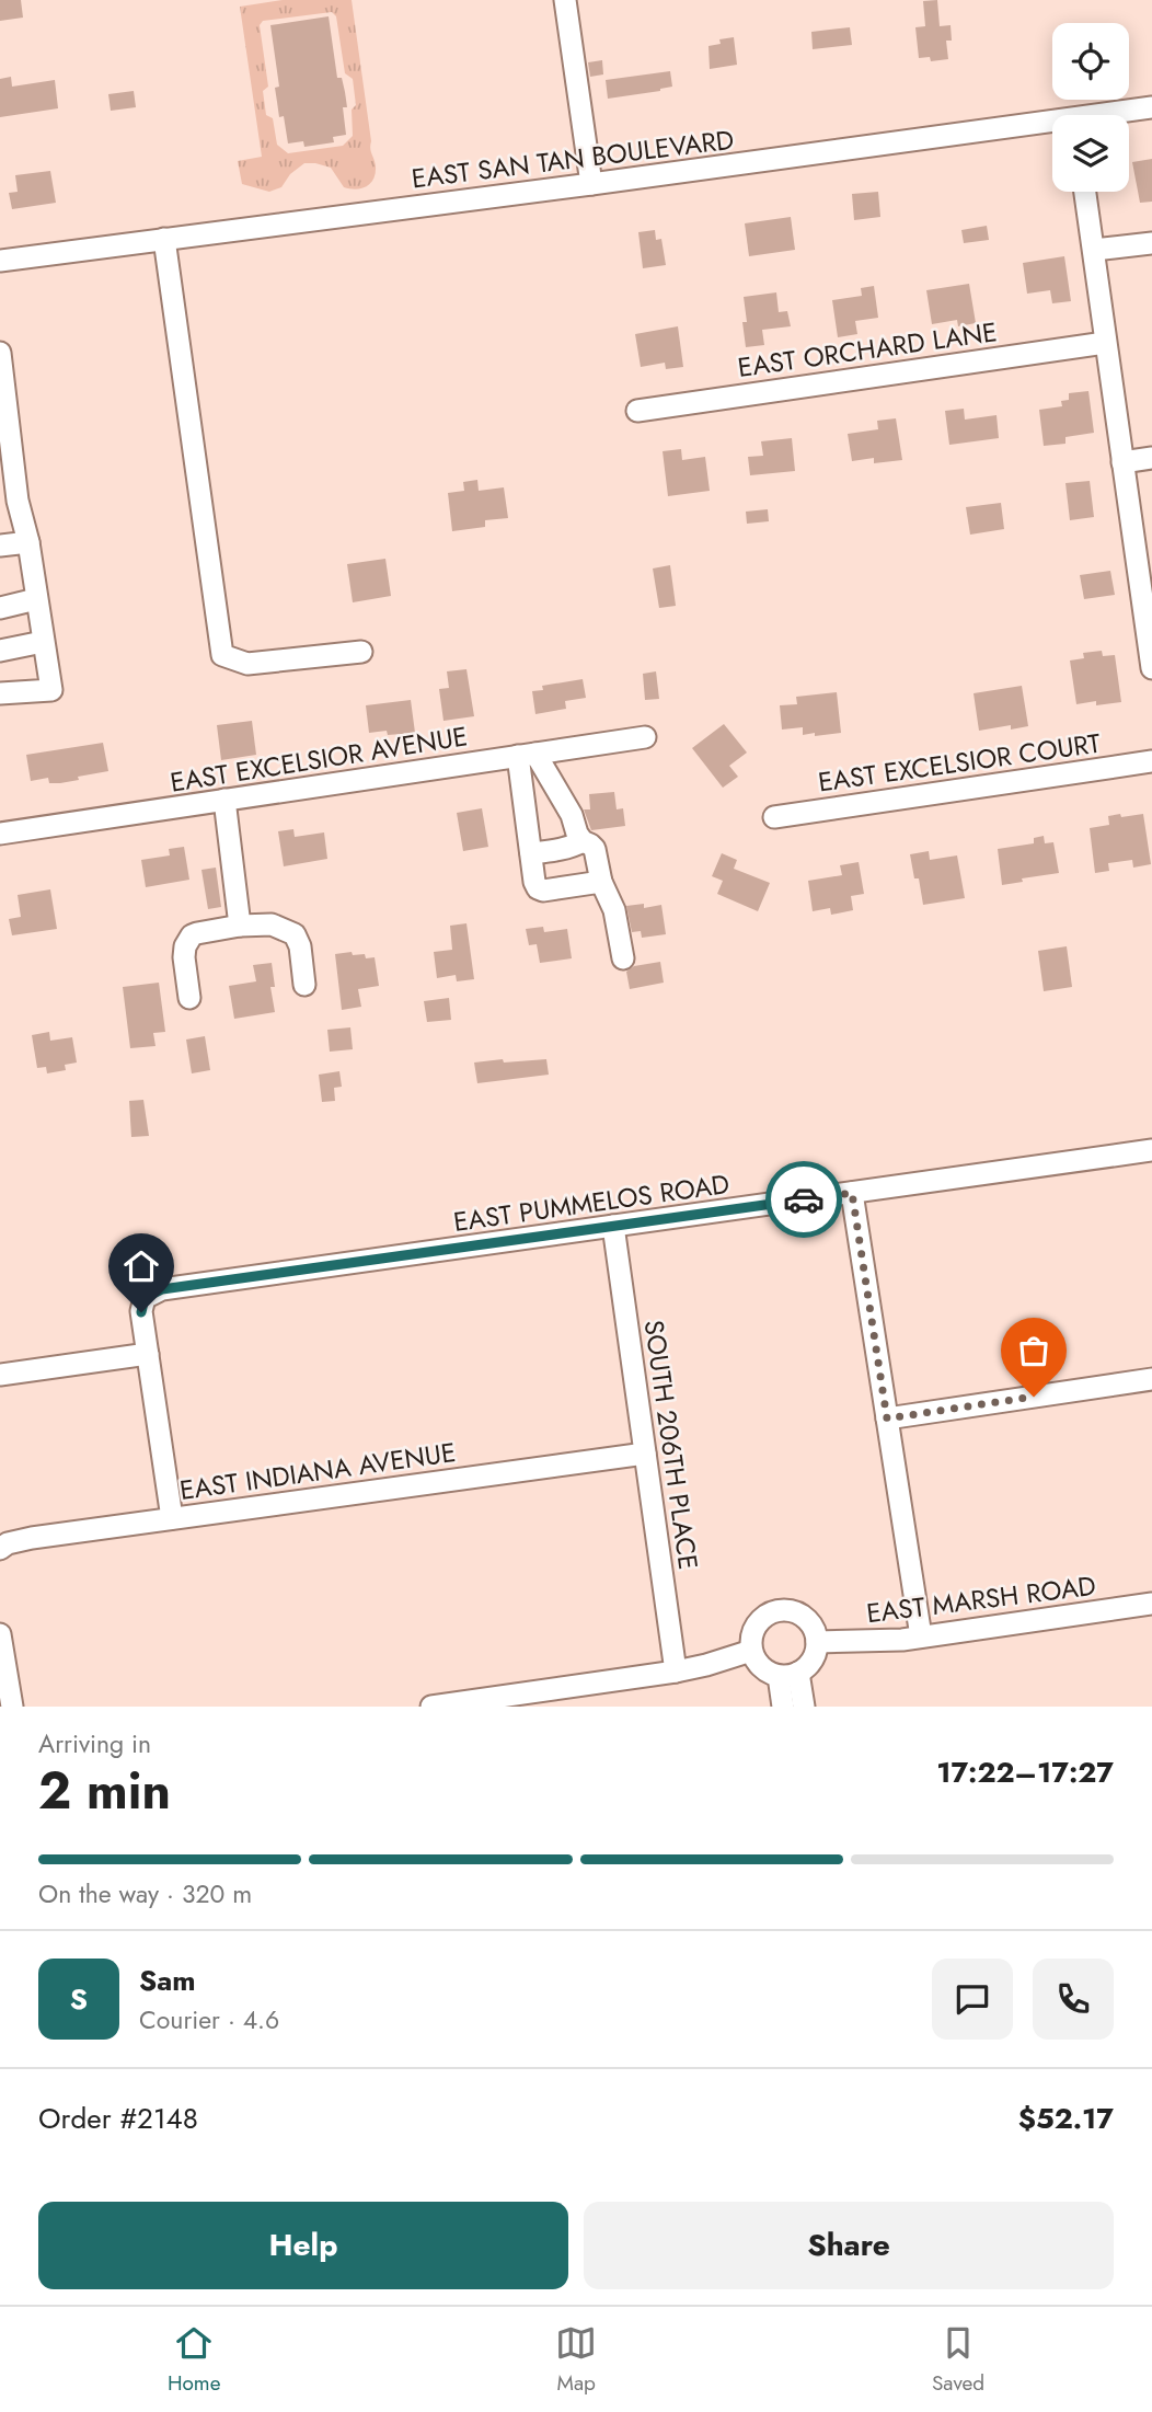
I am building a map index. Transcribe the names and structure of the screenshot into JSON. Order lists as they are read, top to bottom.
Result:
{
  "streets": {
    "street": [
      "EAST SAN TAN BOULEVARD",
      "EAST ORCHARD LANE",
      "EAST EXCELSIOR AVENUE",
      "EAST EXCELSIOR COURT",
      "EAST PUMMELOS ROAD",
      "SOUTH 206TH PLACE",
      "EAST INDIANA AVENUE",
      "EAST MARSH ROAD"
    ]
  },
  "crossings": [
    ["EAST PUMMELOS ROAD", "SOUTH 206TH PLACE"],
    ["SOUTH 206TH PLACE", "EAST INDIANA AVENUE"]
  ],
  "page": {
    "heading": ["2 min", "Arriving in", "17:22–17:27"],
    "panel": [
      "Sam",
      "Courier · 4.6",
      "Order #2148",
      "$52.17"
    ],
    "bar": "On the way · 320 m",
    "round": "S",
    "buttons": ["Help", "Share"],
    "tabs": ["Home", "Map", "Saved"]
  }
}
